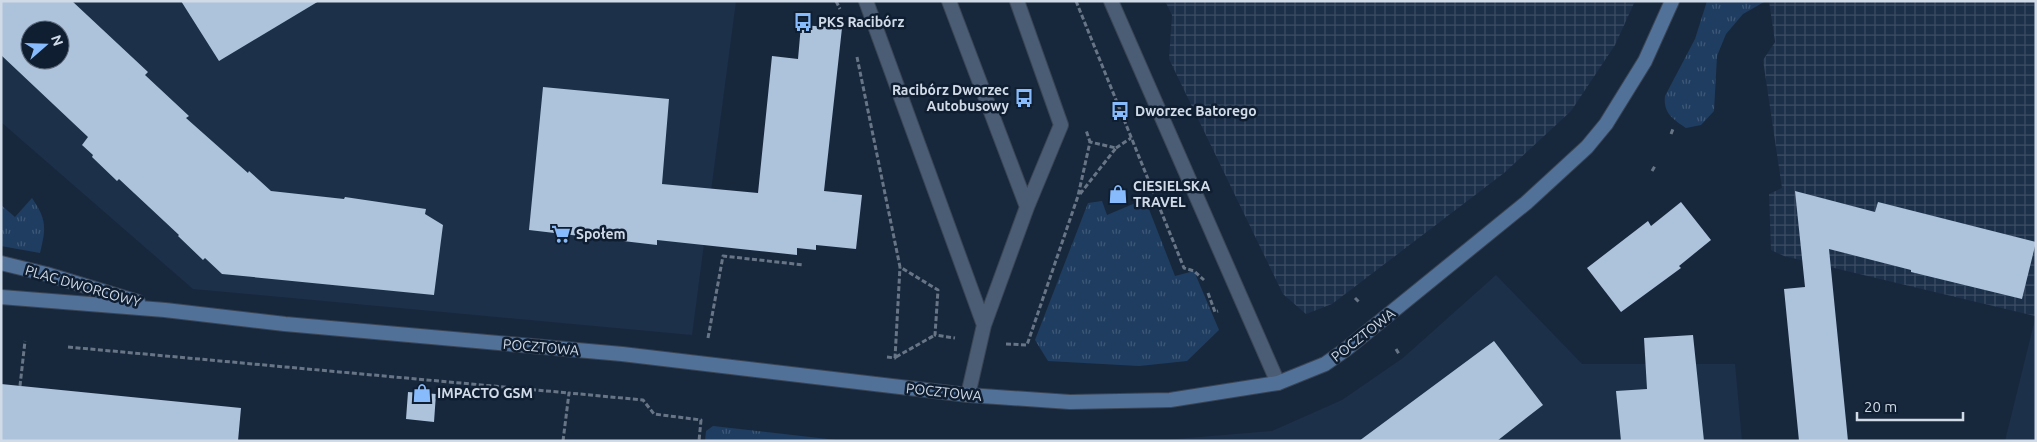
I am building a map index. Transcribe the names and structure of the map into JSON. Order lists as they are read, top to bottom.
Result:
{
  "streets": {
    "main road": ["PLAC DWORCOWY", "POCZTOWA"]
  },
  "crossings": [
    ["PLAC DWORCOWY", "POCZTOWA"]
  ],
  "places": {
    "bus stop": ["PKS Racibórz", "Racibórz Dworzec Autobusowy", "Dworzec Batorego"],
    "shop": ["CIESIELSKA TRAVEL", "IMPACTO GSM"],
    "supermarket": ["Społem"]
  },
  "scale_bar": "20 m",
  "north": "right"
}
